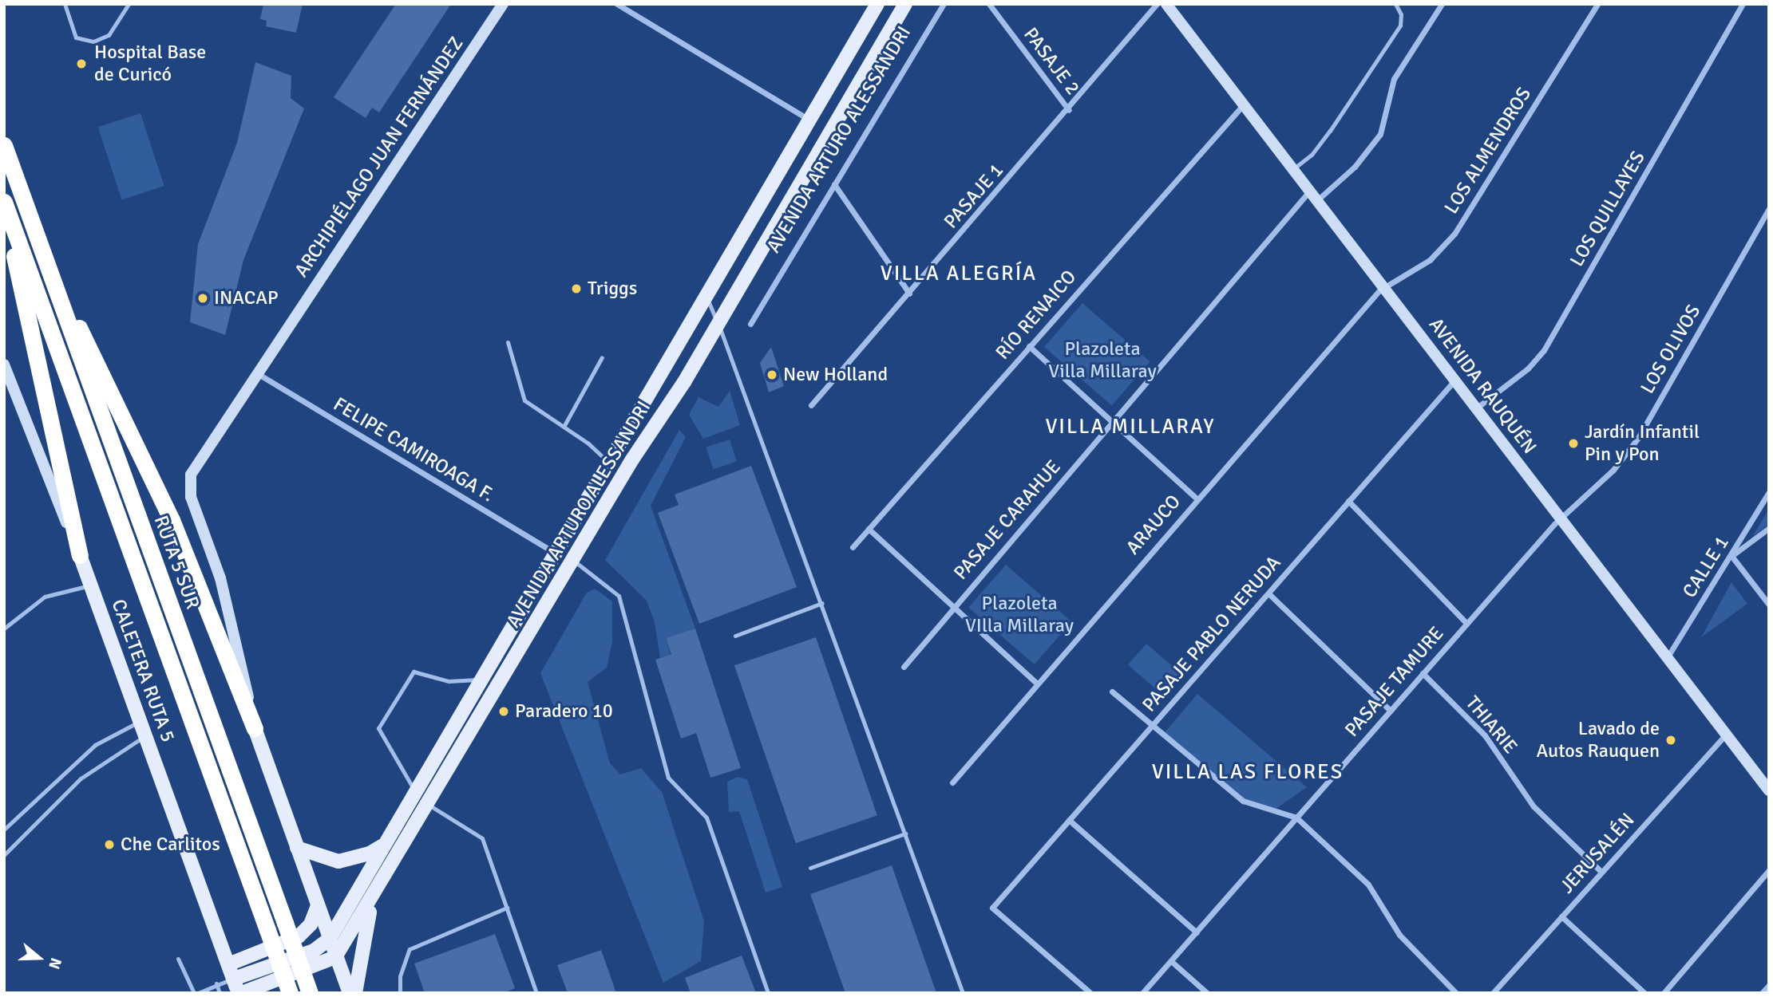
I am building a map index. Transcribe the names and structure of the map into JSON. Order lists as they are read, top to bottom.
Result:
{
  "streets": {
    "highway": ["RUTA 5 SUR"],
    "main road": ["AVENIDA ARTURO ALESSANDRI", "CALETERA RUTA 5"],
    "street": [
      "PASAJE 2",
      "LOS ALMENDROS",
      "ARCHIPIÉLAGO JUAN FERNÁNDEZ",
      "PASAJE 1",
      "LOS QUILLAYES",
      "RÍO RENAICO",
      "LOS OLIVOS",
      "AVENIDA RAUQUÉN",
      "FELIPE CAMIROAGA F.",
      "PASAJE CARAHUE",
      "ARAUCO",
      "CALLE 1",
      "PASAJE PABLO NERUDA",
      "PASAJE TAMURE",
      "THIARIE",
      "JERUSALÉN"
    ]
  },
  "crossings": [
    ["PASAJE 2", "PASAJE 1"],
    ["AVENIDA ARTURO ALESSANDRI", "FELIPE CAMIROAGA F."],
    ["AVENIDA ARTURO ALESSANDRI", "CALETERA RUTA 5"],
    ["LOS ALMENDROS", "AVENIDA RAUQUÉN"],
    ["LOS ALMENDROS", "ARAUCO"],
    ["ARCHIPIÉLAGO JUAN FERNÁNDEZ", "FELIPE CAMIROAGA F."],
    ["LOS QUILLAYES", "AVENIDA RAUQUÉN"],
    ["RÍO RENAICO", "AVENIDA RAUQUÉN"],
    ["LOS OLIVOS", "AVENIDA RAUQUÉN"],
    ["LOS OLIVOS", "PASAJE TAMURE"],
    ["AVENIDA RAUQUÉN", "PASAJE CARAHUE"],
    ["AVENIDA RAUQUÉN", "ARAUCO"],
    ["AVENIDA RAUQUÉN", "CALLE 1"],
    ["AVENIDA RAUQUÉN", "PASAJE PABLO NERUDA"],
    ["AVENIDA RAUQUÉN", "PASAJE TAMURE"],
    ["AVENIDA RAUQUÉN", "JERUSALÉN"],
    ["PASAJE TAMURE", "THIARIE"],
    ["THIARIE", "JERUSALÉN"]
  ],
  "districts": ["VILLA ALEGRÍA", "VILLA MILLARAY", "VILLA LAS FLORES"],
  "parks": ["Plazoleta Villa Millaray", "Plazoleta VIlla Millaray"],
  "places": [
    "Hospital Base de Curicó",
    "Triggs",
    "INACAP",
    "New Holland",
    "Jardín Infantil Pin y Pon",
    "Paradero 10",
    "Lavado de Autos Rauquen",
    "Che Carlitos"
  ],
  "north": "right"
}
